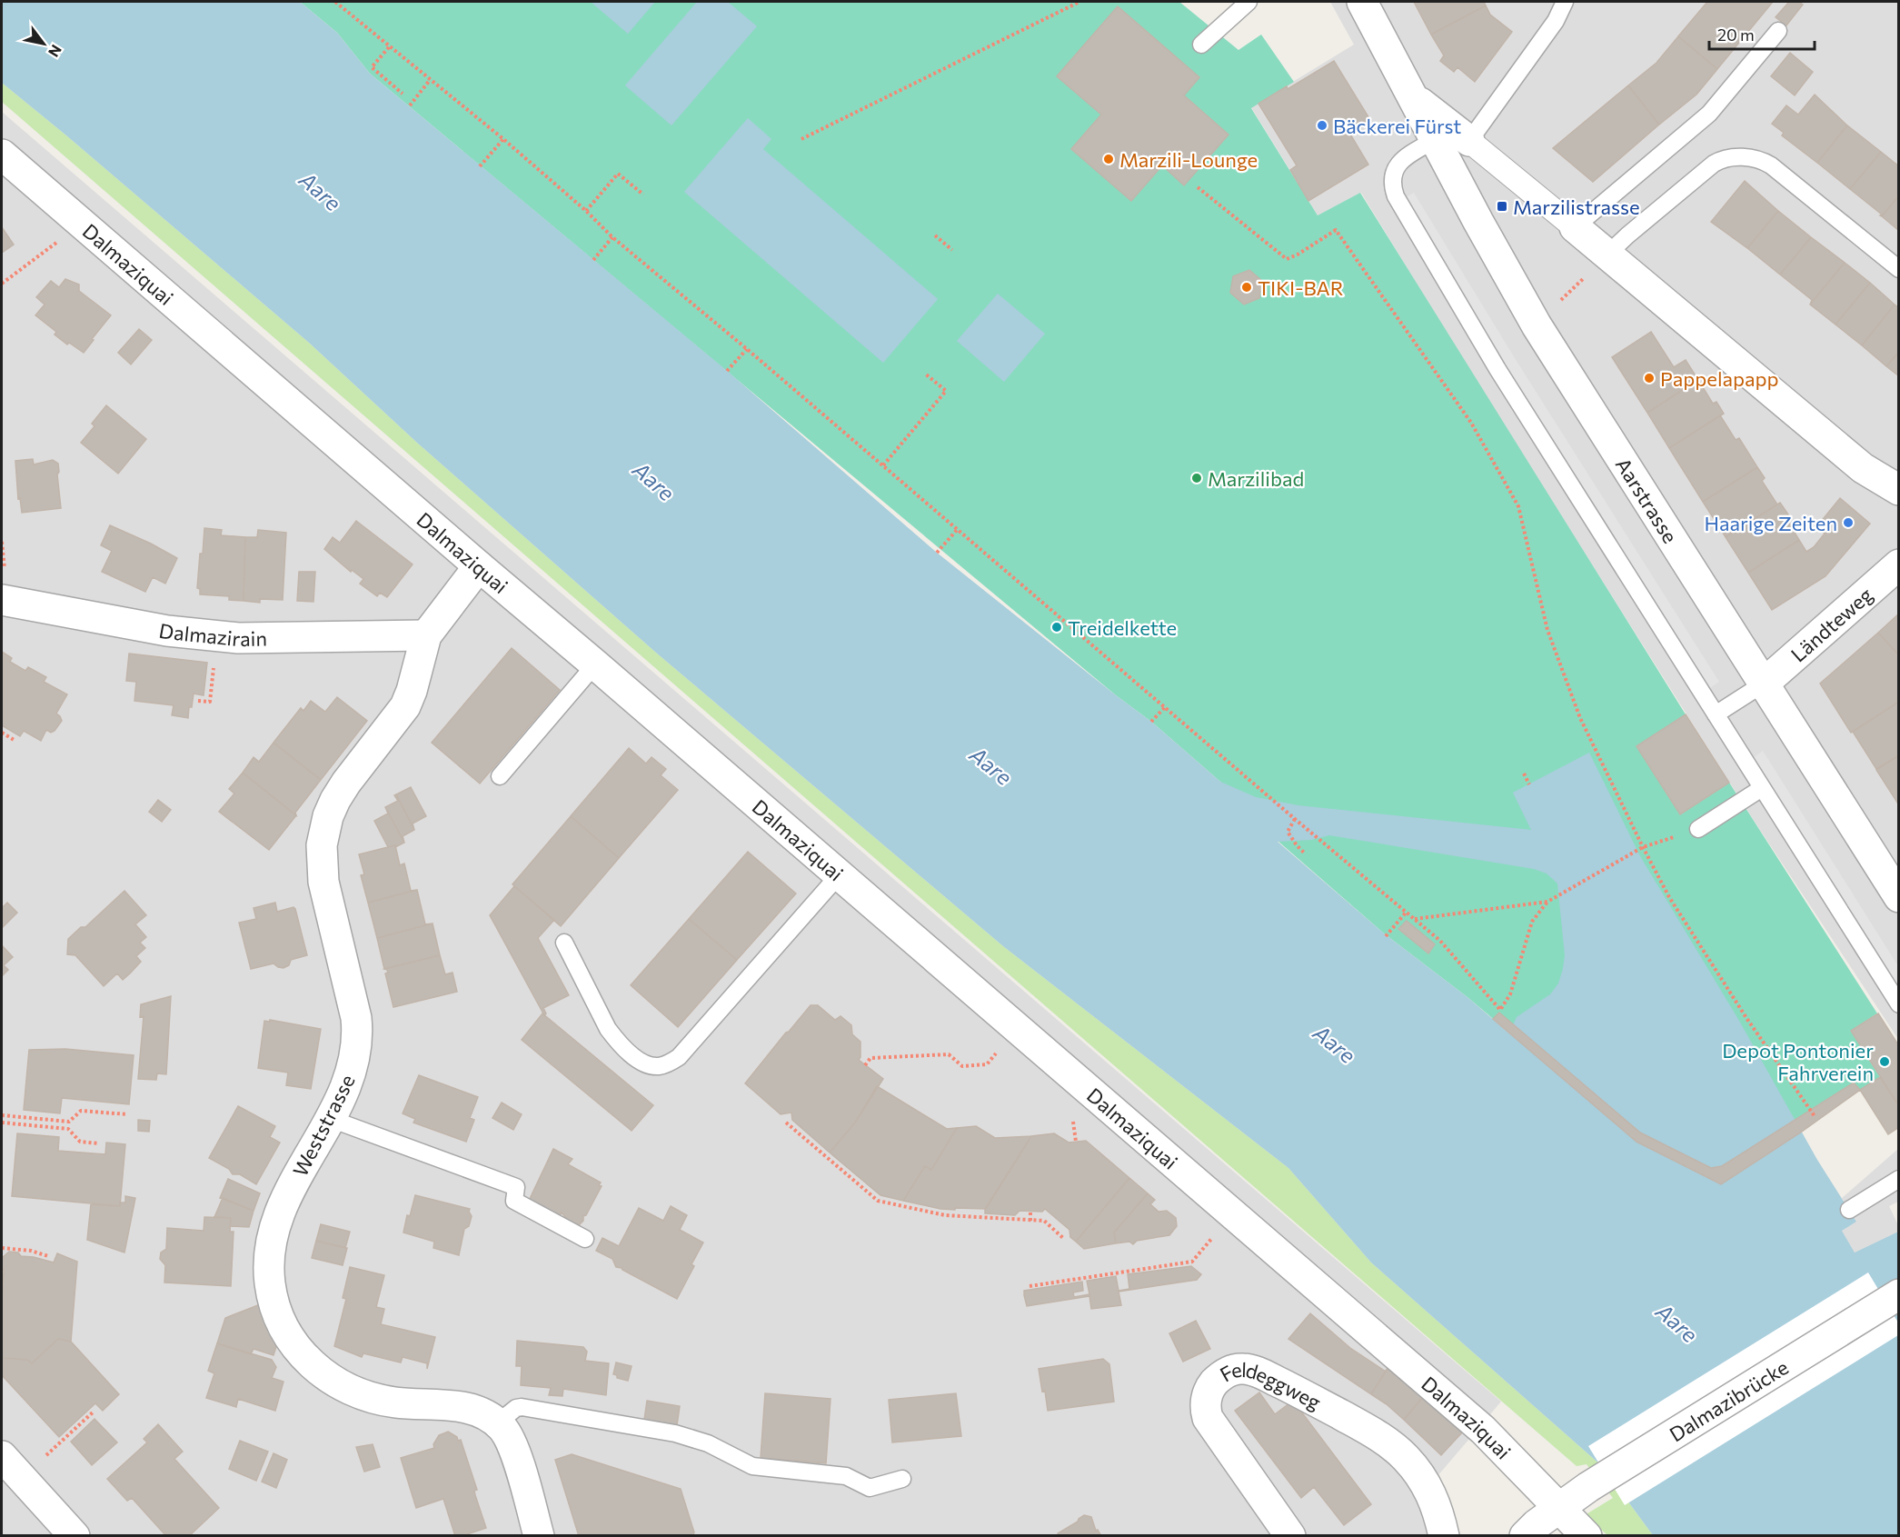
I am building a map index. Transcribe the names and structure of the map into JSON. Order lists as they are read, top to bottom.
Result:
{
  "streets": {
    "street": [
      "Dalmaziquai",
      "Aarstrasse",
      "Ländteweg",
      "Dalmazirain",
      "Weststrasse",
      "Feldeggweg",
      "Dalmazibrücke"
    ]
  },
  "crossings": [
    ["Dalmaziquai", "Weststrasse"],
    ["Dalmaziquai", "Dalmazibrücke"],
    ["Aarstrasse", "Ländteweg"],
    ["Dalmazirain", "Weststrasse"]
  ],
  "water": ["Aare"],
  "places": {
    "other": [
      "Bäckerei Fürst",
      "Marzili-Lounge",
      "TIKI-BAR",
      "Pappelapapp",
      "Marzilibad",
      "Haarige Zeiten",
      "Treidelkette",
      "Depot Pontonier Fahrverein"
    ],
    "transit": ["Marzilistrasse"]
  },
  "scale_bar": "20 m",
  "north": "bottom right"
}
